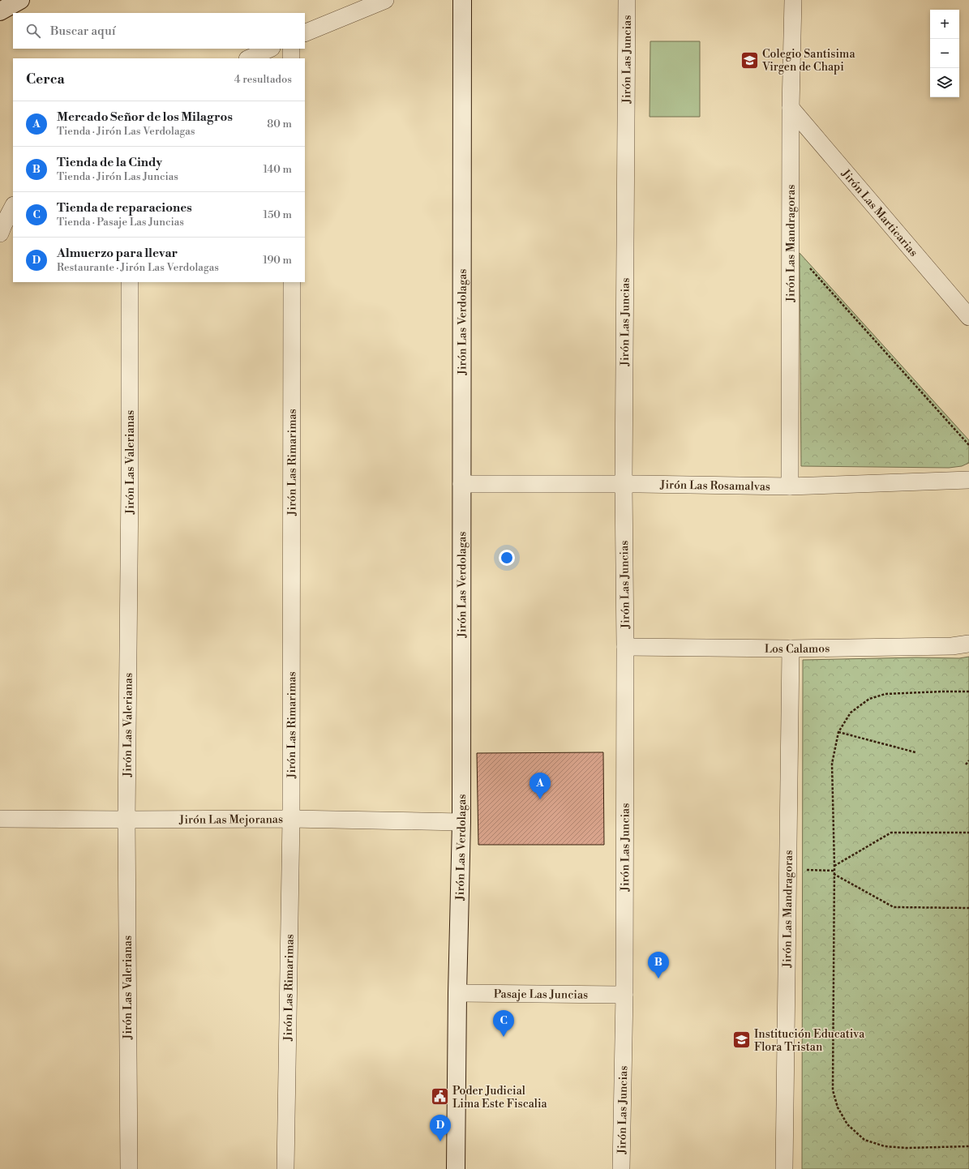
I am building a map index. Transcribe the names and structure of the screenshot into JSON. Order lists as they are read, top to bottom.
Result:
{
  "streets": {
    "street": [
      "Jirón Las Juncias",
      "Jirón Las Marticarias",
      "Jirón Las Mandragoras",
      "Jirón Las Verdolagas",
      "Jirón Las Valerianas",
      "Jirón Las Rimarimas",
      "Jirón Las Rosamalvas",
      "Los Calamos",
      "Jirón Las Mejoranas",
      "Pasaje Las Juncias"
    ]
  },
  "crossings": [
    ["Jirón Las Juncias", "Jirón Las Rosamalvas"],
    ["Jirón Las Juncias", "Los Calamos"],
    ["Jirón Las Juncias", "Pasaje Las Juncias"],
    ["Jirón Las Marticarias", "Jirón Las Mandragoras"],
    ["Jirón Las Mandragoras", "Jirón Las Rosamalvas"],
    ["Jirón Las Mandragoras", "Los Calamos"],
    ["Jirón Las Verdolagas", "Jirón Las Rosamalvas"],
    ["Jirón Las Verdolagas", "Jirón Las Mejoranas"],
    ["Jirón Las Verdolagas", "Pasaje Las Juncias"],
    ["Jirón Las Valerianas", "Jirón Las Mejoranas"],
    ["Jirón Las Rimarimas", "Jirón Las Mejoranas"]
  ],
  "places": {
    "school or university": ["Colegio Santisima Virgen de Chapi", "Institución Educativa Flora Tristan"],
    "public building": ["Poder Judicial Lima Este Fiscalia"]
  },
  "page": {
    "map_buttons": ["+", "−"],
    "search": "Buscar aquí",
    "heading": ["Cerca", "4 resultados"],
    "list": [
      {
        "mark": "A",
        "name": "Mercado Señor de los Milagros",
        "note": "Tienda · Jirón Las Verdolagas",
        "value": "80 m"
      },
      {
        "mark": "B",
        "name": "Tienda de la Cindy",
        "note": "Tienda · Jirón Las Juncias",
        "value": "140 m"
      },
      {
        "mark": "C",
        "name": "Tienda de reparaciones",
        "note": "Tienda · Pasaje Las Juncias",
        "value": "150 m"
      },
      {
        "mark": "D",
        "name": "Almuerzo para llevar",
        "note": "Restaurante · Jirón Las Verdolagas",
        "value": "190 m"
      }
    ],
    "pins": [
      "A",
      "B",
      "C",
      "D"
    ]
  }
}
